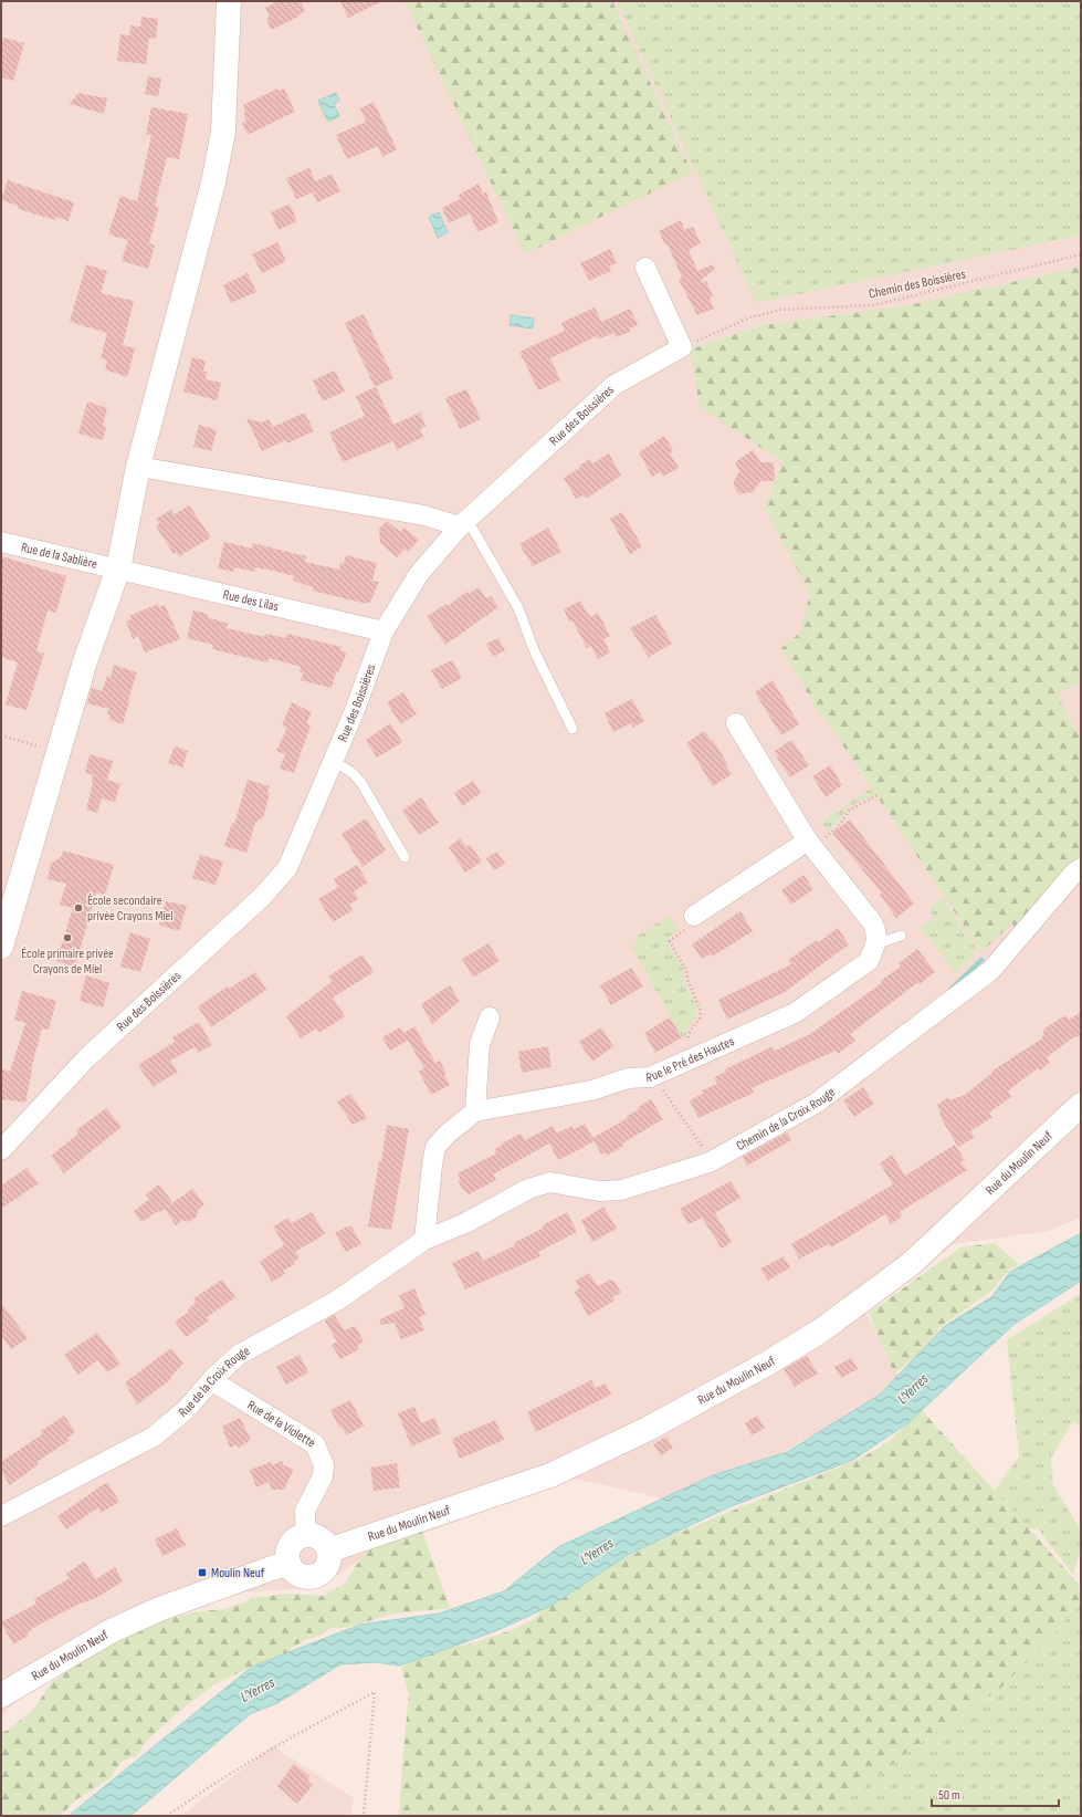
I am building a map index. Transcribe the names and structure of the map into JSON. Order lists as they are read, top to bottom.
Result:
{
  "streets": {
    "street": [
      "Rue des Boissières",
      "Rue de la Sablière",
      "Rue des Lilas",
      "Rue le Pré des Hautes",
      "Chemin de la Croix Rouge",
      "Rue du Moulin Neuf",
      "Rue de la Croix Rouge",
      "Rue de la Violette"
    ],
    "path": ["Chemin des Boissières"]
  },
  "crossings": [
    ["Chemin des Boissières", "Rue des Boissières"],
    ["Rue des Boissières", "Rue des Lilas"],
    ["Rue de la Sablière", "Rue des Lilas"],
    ["Rue le Pré des Hautes", "Chemin de la Croix Rouge"],
    ["Rue le Pré des Hautes", "Rue de la Croix Rouge"],
    ["Chemin de la Croix Rouge", "Rue de la Croix Rouge"],
    ["Rue du Moulin Neuf", "Rue de la Violette"],
    ["Rue de la Croix Rouge", "Rue de la Violette"]
  ],
  "water": ["L'Yerres"],
  "places": {
    "other": ["École secondaire privée Crayons Miel", "École primaire privée Crayons de Miel"],
    "transit": ["Moulin Neuf"]
  },
  "scale_bar": "50 m"
}
